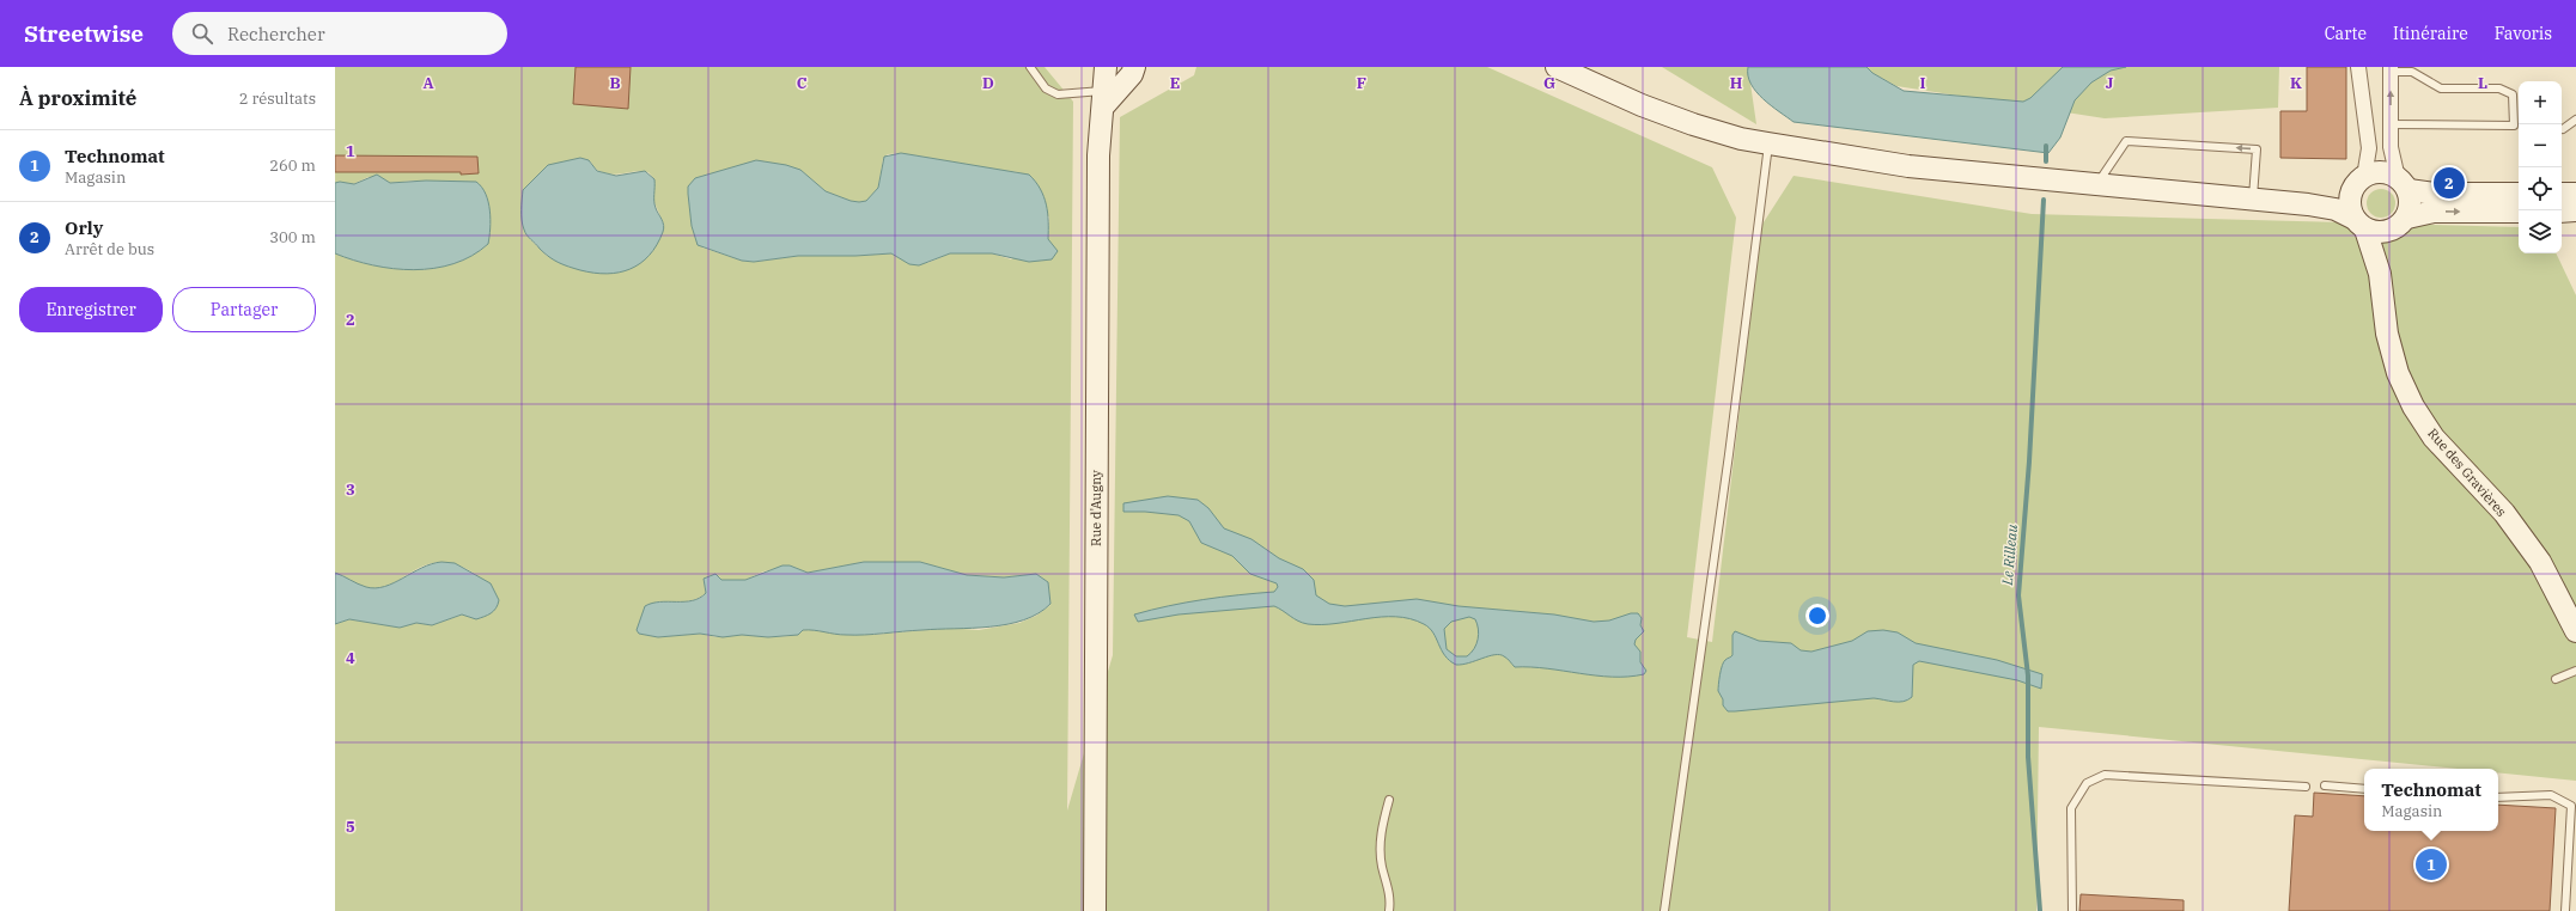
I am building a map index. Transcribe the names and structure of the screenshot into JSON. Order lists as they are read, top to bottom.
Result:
{
  "streets": {
    "main road": ["Rue des Gravières", "Rue d'Augny"]
  },
  "water": ["Le Rilleau"],
  "page": {
    "header": "Streetwise",
    "search": "Rechercher",
    "nav": ["Carte", "Itinéraire", "Favoris"],
    "heading": ["À proximité", "2 résultats"],
    "map_buttons": ["+", "−"],
    "list": [
      {
        "mark": "1",
        "name": "Technomat",
        "note": "Magasin",
        "value": "260 m"
      },
      {
        "mark": "2",
        "name": "Orly",
        "note": "Arrêt de bus",
        "value": "300 m"
      }
    ],
    "pins": ["2", "1"],
    "buttons": ["Enregistrer", "Partager"],
    "popup": ["Technomat", "Magasin"]
  },
  "grid": {
    "columns": [
      "A",
      "B",
      "C",
      "D",
      "E",
      "F",
      "G",
      "H",
      "I",
      "J",
      "K",
      "L"
    ],
    "rows": [
      "1",
      "2",
      "3",
      "4",
      "5"
    ]
  }
}
